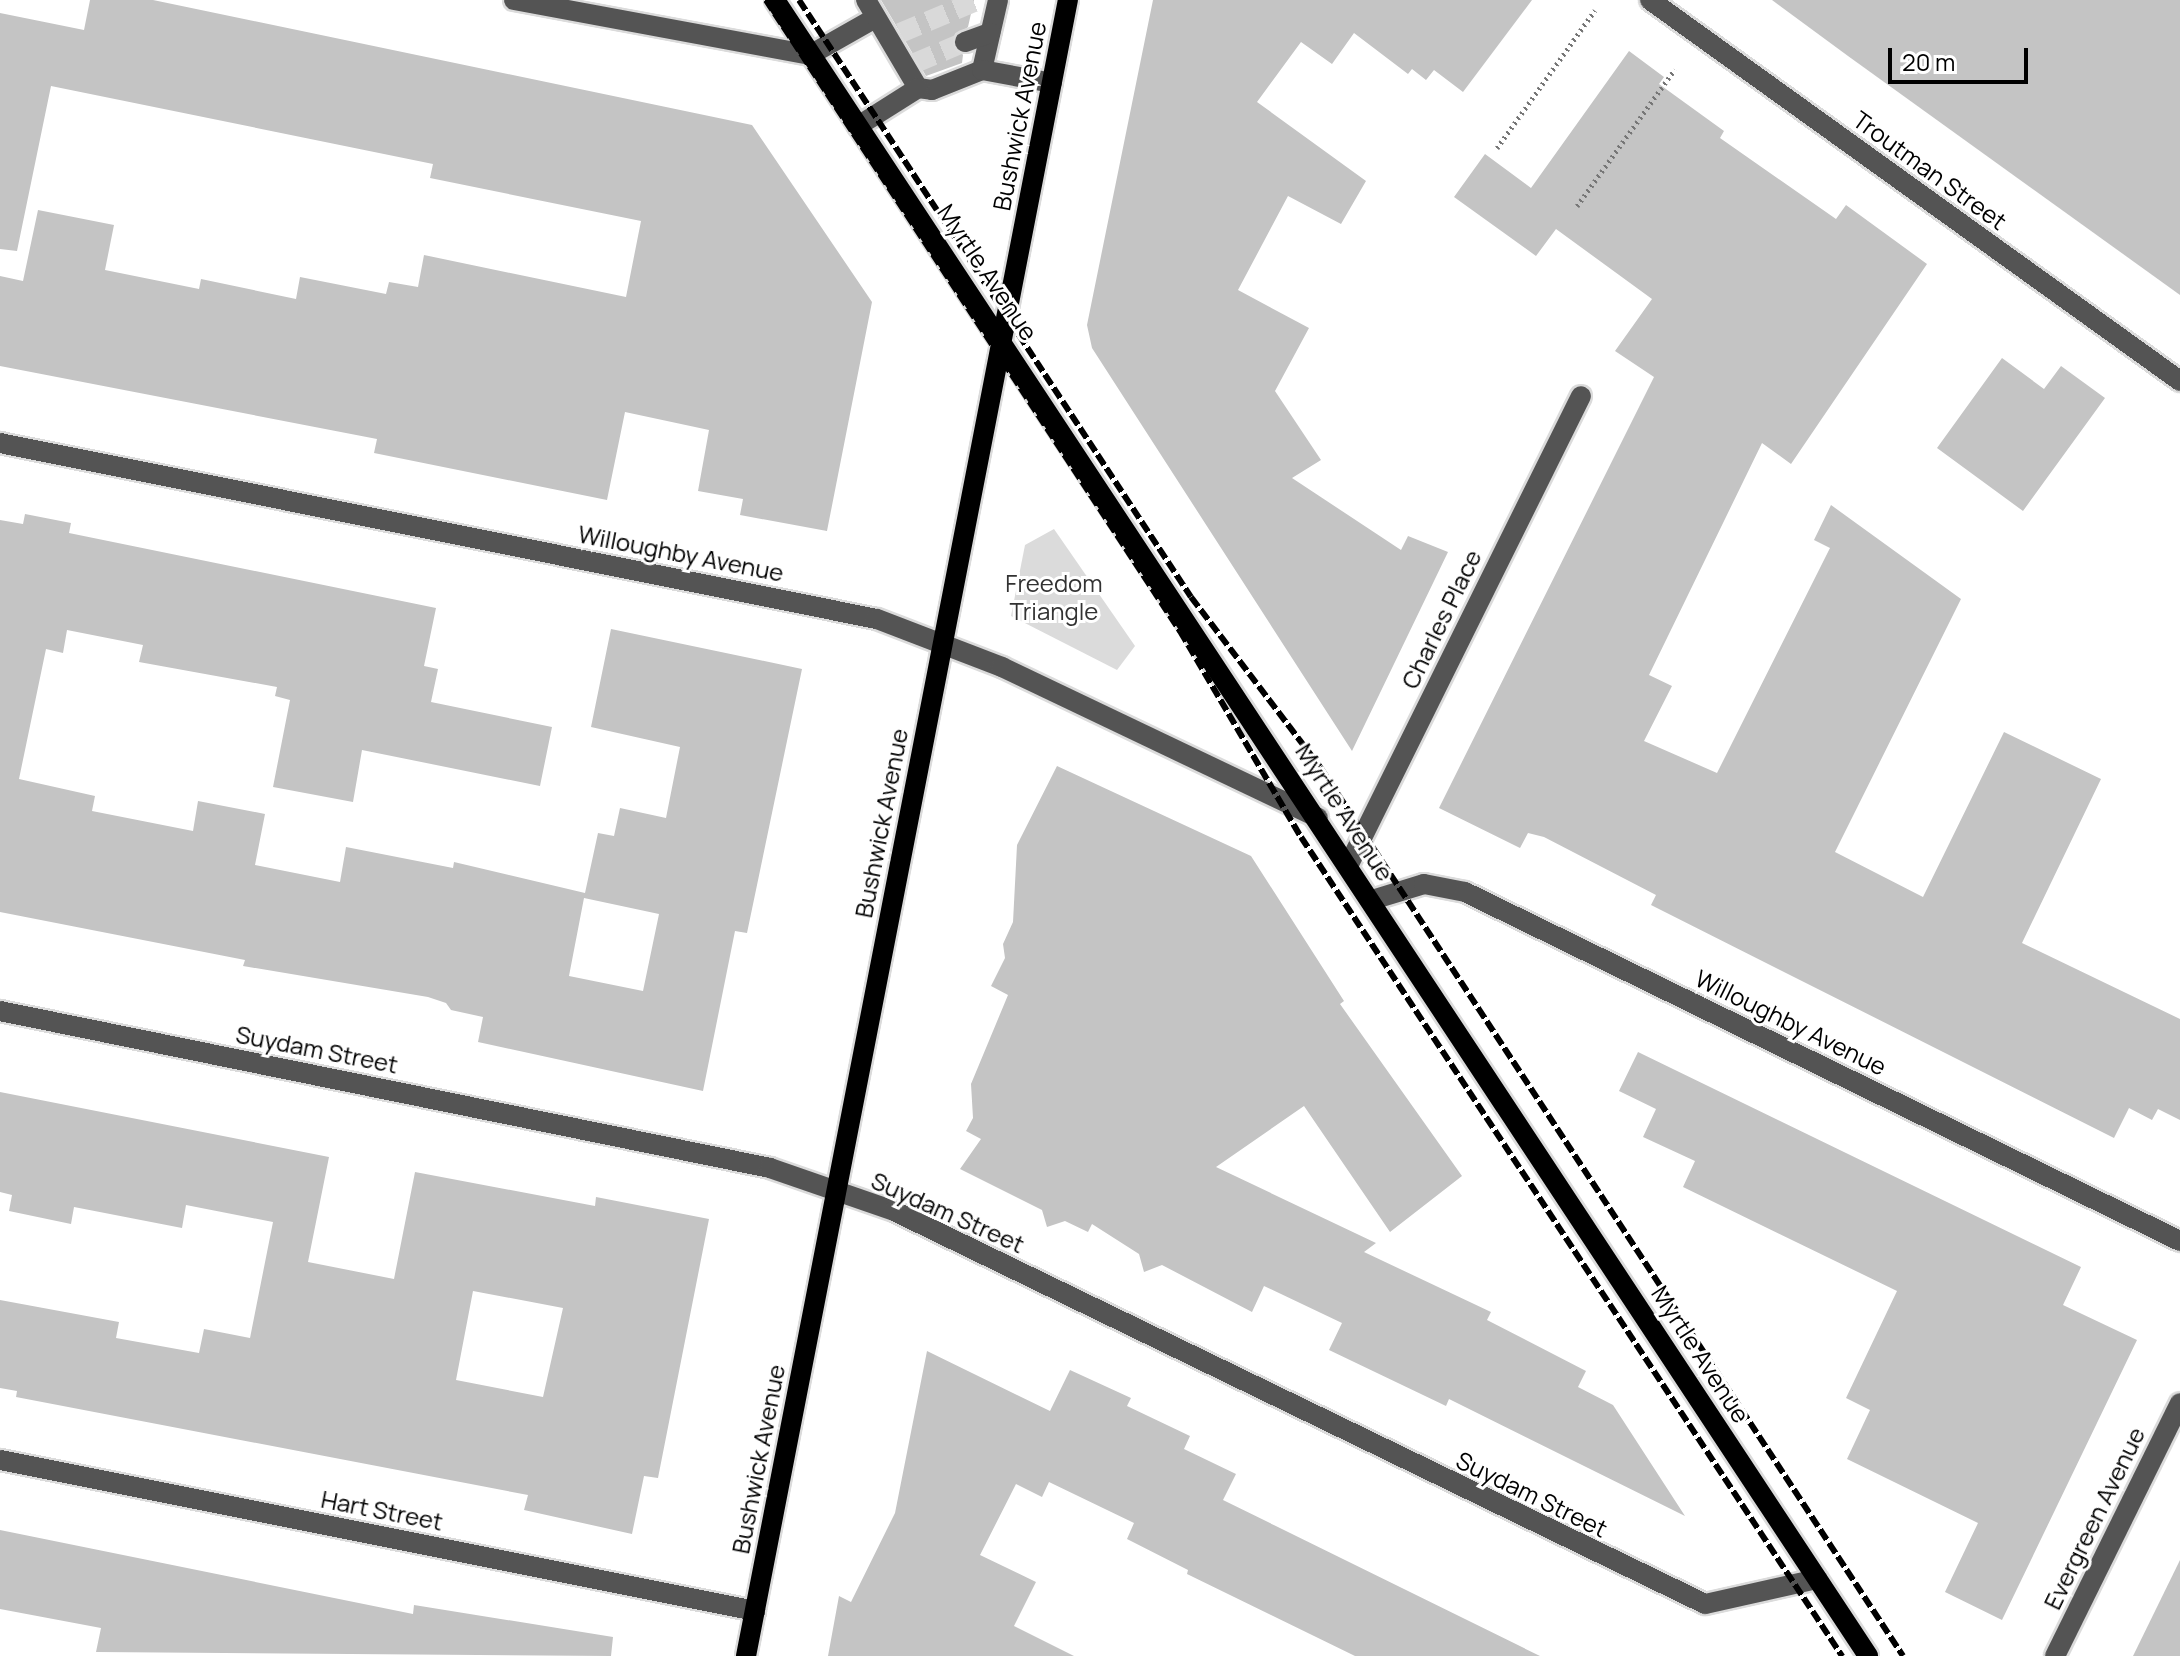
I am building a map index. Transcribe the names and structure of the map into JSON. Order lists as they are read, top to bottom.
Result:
{
  "streets": {
    "main road": ["Bushwick Avenue", "Myrtle Avenue"],
    "street": [
      "Troutman Street",
      "Willoughby Avenue",
      "Charles Place",
      "Suydam Street",
      "Hart Street",
      "Evergreen Avenue"
    ]
  },
  "crossings": [
    ["Bushwick Avenue", "Myrtle Avenue"],
    ["Bushwick Avenue", "Willoughby Avenue"],
    ["Bushwick Avenue", "Suydam Street"],
    ["Bushwick Avenue", "Hart Street"],
    ["Myrtle Avenue", "Willoughby Avenue"],
    ["Myrtle Avenue", "Charles Place"],
    ["Myrtle Avenue", "Suydam Street"]
  ],
  "parks": ["Freedom Triangle"],
  "scale_bar": "20 m"
}
